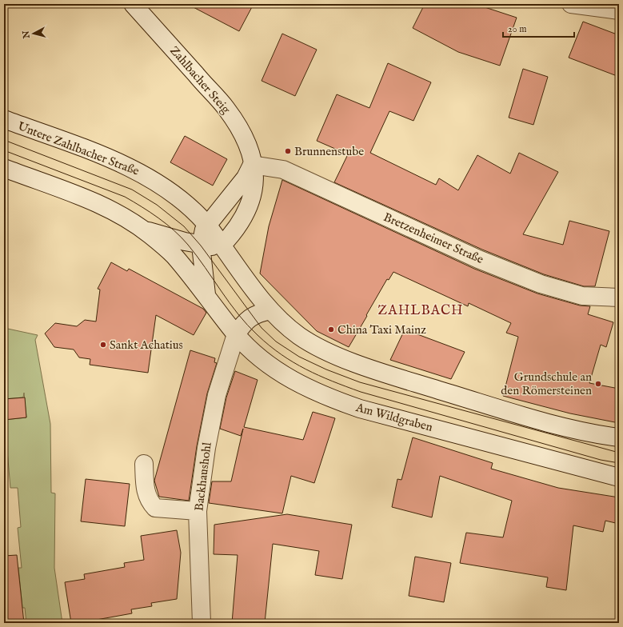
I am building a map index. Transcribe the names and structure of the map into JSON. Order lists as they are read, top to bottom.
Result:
{
  "streets": {
    "street": [
      "Zahlbacher Steig",
      "Untere Zahlbacher Straße",
      "Bretzenheimer Straße",
      "Am Wildgraben",
      "Backhaushohl"
    ]
  },
  "crossings": [
    ["Zahlbacher Steig", "Untere Zahlbacher Straße"],
    ["Zahlbacher Steig", "Bretzenheimer Straße"],
    ["Am Wildgraben", "Backhaushohl"]
  ],
  "districts": ["ZAHLBACH"],
  "places": [
    "Brunnenstube",
    "China Taxi Mainz",
    "Sankt Achatius",
    "Grundschule an den Römersteinen"
  ],
  "scale_bar": "20 m",
  "north": "left"
}
